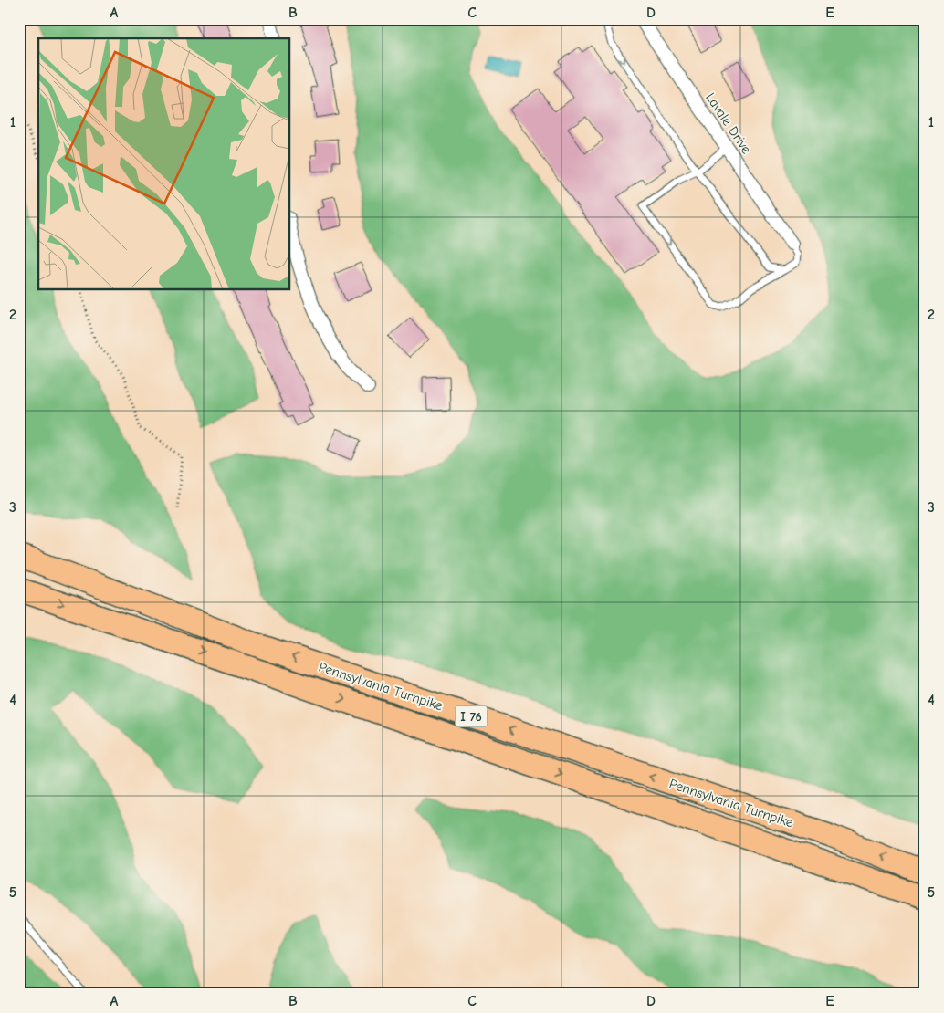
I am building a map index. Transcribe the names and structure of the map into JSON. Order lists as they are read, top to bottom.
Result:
{
  "streets": {
    "highway": ["Pennsylvania Turnpike", "I 76"],
    "street": ["Lavale Drive"]
  },
  "grid": {
    "columns": [
      "A",
      "B",
      "C",
      "D",
      "E"
    ],
    "rows": [
      "1",
      "2",
      "3",
      "4",
      "5"
    ]
  }
}
